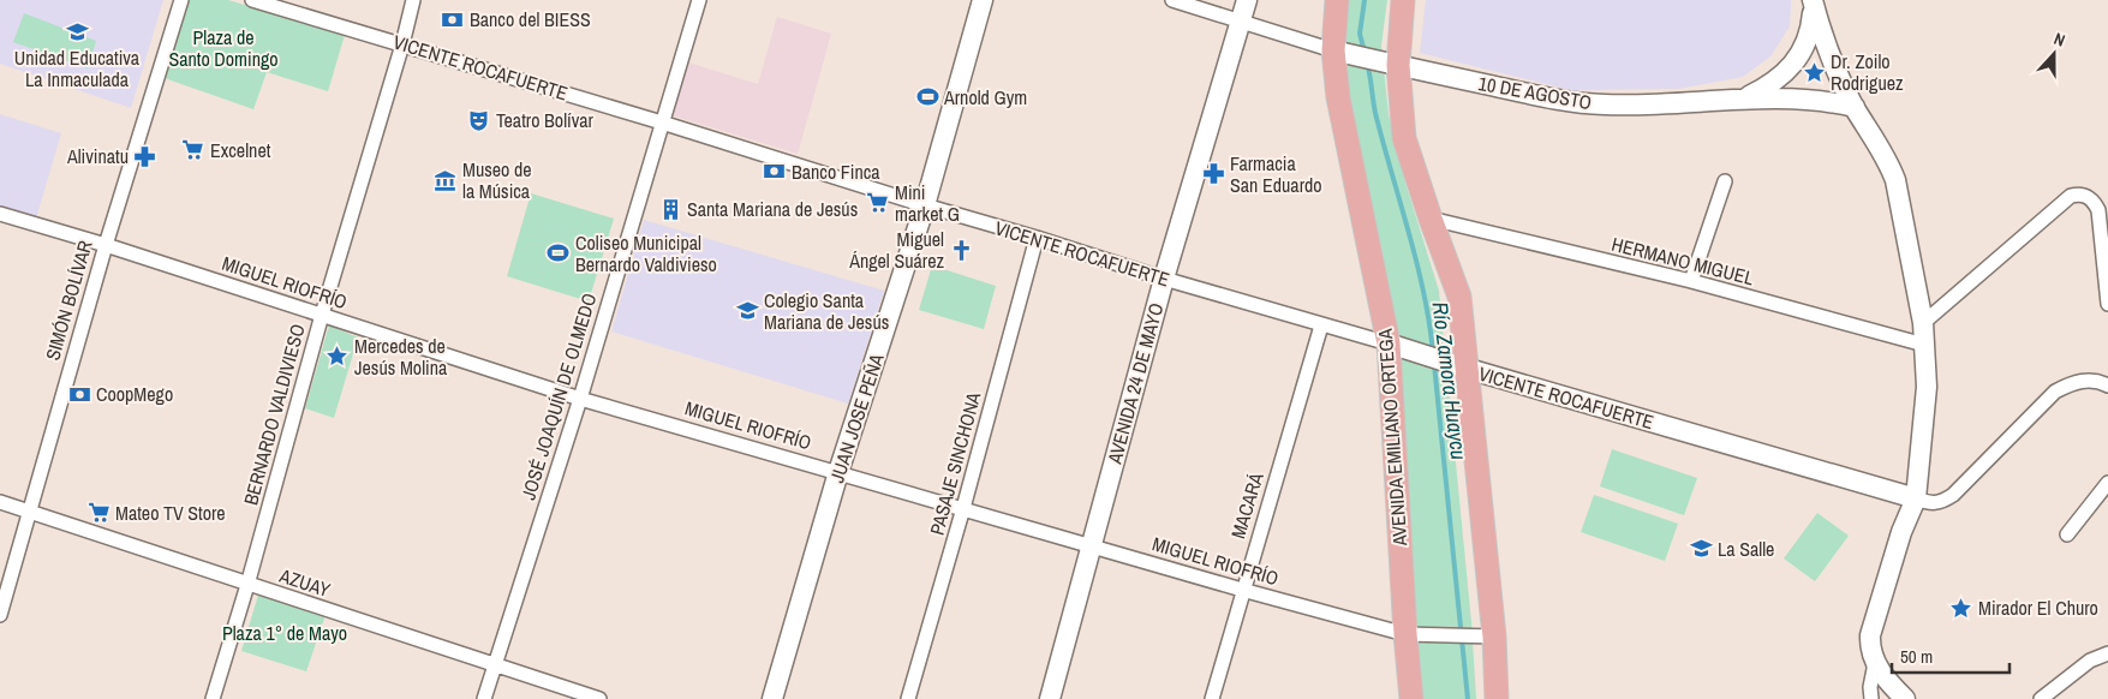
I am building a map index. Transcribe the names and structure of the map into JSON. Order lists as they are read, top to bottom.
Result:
{
  "streets": {
    "main road": ["AVENIDA EMILIANO ORTEGA"],
    "street": [
      "VICENTE ROCAFUERTE",
      "10 DE AGOSTO",
      "HERMANO MIGUEL",
      "MIGUEL RIOFRÍO",
      "SIMÓN BOLÍVAR",
      "AVENIDA 24 DE MAYO",
      "JOSÉ JOAQUÍN DE OLMEDO",
      "BERNARDO VALDIVIESO",
      "JUAN JOSE PEÑA",
      "PASAJE SINCHONA",
      "MACARÁ",
      "AZUAY"
    ]
  },
  "crossings": [
    ["VICENTE ROCAFUERTE", "AVENIDA 24 DE MAYO"],
    ["VICENTE ROCAFUERTE", "JOSÉ JOAQUÍN DE OLMEDO"],
    ["VICENTE ROCAFUERTE", "BERNARDO VALDIVIESO"],
    ["VICENTE ROCAFUERTE", "JUAN JOSE PEÑA"],
    ["VICENTE ROCAFUERTE", "AVENIDA EMILIANO ORTEGA"],
    ["VICENTE ROCAFUERTE", "PASAJE SINCHONA"],
    ["VICENTE ROCAFUERTE", "MACARÁ"],
    ["10 DE AGOSTO", "AVENIDA EMILIANO ORTEGA"],
    ["MIGUEL RIOFRÍO", "SIMÓN BOLÍVAR"],
    ["MIGUEL RIOFRÍO", "AVENIDA 24 DE MAYO"],
    ["MIGUEL RIOFRÍO", "JOSÉ JOAQUÍN DE OLMEDO"],
    ["MIGUEL RIOFRÍO", "BERNARDO VALDIVIESO"],
    ["MIGUEL RIOFRÍO", "JUAN JOSE PEÑA"],
    ["MIGUEL RIOFRÍO", "AVENIDA EMILIANO ORTEGA"],
    ["MIGUEL RIOFRÍO", "PASAJE SINCHONA"],
    ["MIGUEL RIOFRÍO", "MACARÁ"],
    ["SIMÓN BOLÍVAR", "AZUAY"],
    ["JOSÉ JOAQUÍN DE OLMEDO", "AZUAY"],
    ["BERNARDO VALDIVIESO", "AZUAY"]
  ],
  "water": ["Río Zamora Huaycu"],
  "parks": ["Plaza de Santo Domingo", "Plaza 1° de Mayo"],
  "places": {
    "bank": ["Banco del BIESS", "Banco Finca", "CoopMego"],
    "school or university": ["Unidad Educativa La Inmaculada", "Colegio Santa Mariana de Jesús", "La Salle"],
    "place": ["Dr. Zoilo Rodriguez", "Mercedes de Jesús Molina", "Mirador El Churo"],
    "sports": ["Arnold Gym", "Coliseo Municipal Bernardo Valdivieso"],
    "theatre": ["Teatro Bolívar"],
    "supermarket": ["Excelnet", "Mini market G", "Mateo TV Store"],
    "pharmacy": ["Alivinatu", "Farmacia San Eduardo"],
    "museum": ["Museo de la Música"],
    "building": ["Santa Mariana de Jesús"],
    "church": ["Miguel Ángel Suárez"]
  },
  "scale_bar": "50 m",
  "north": "top"
}
